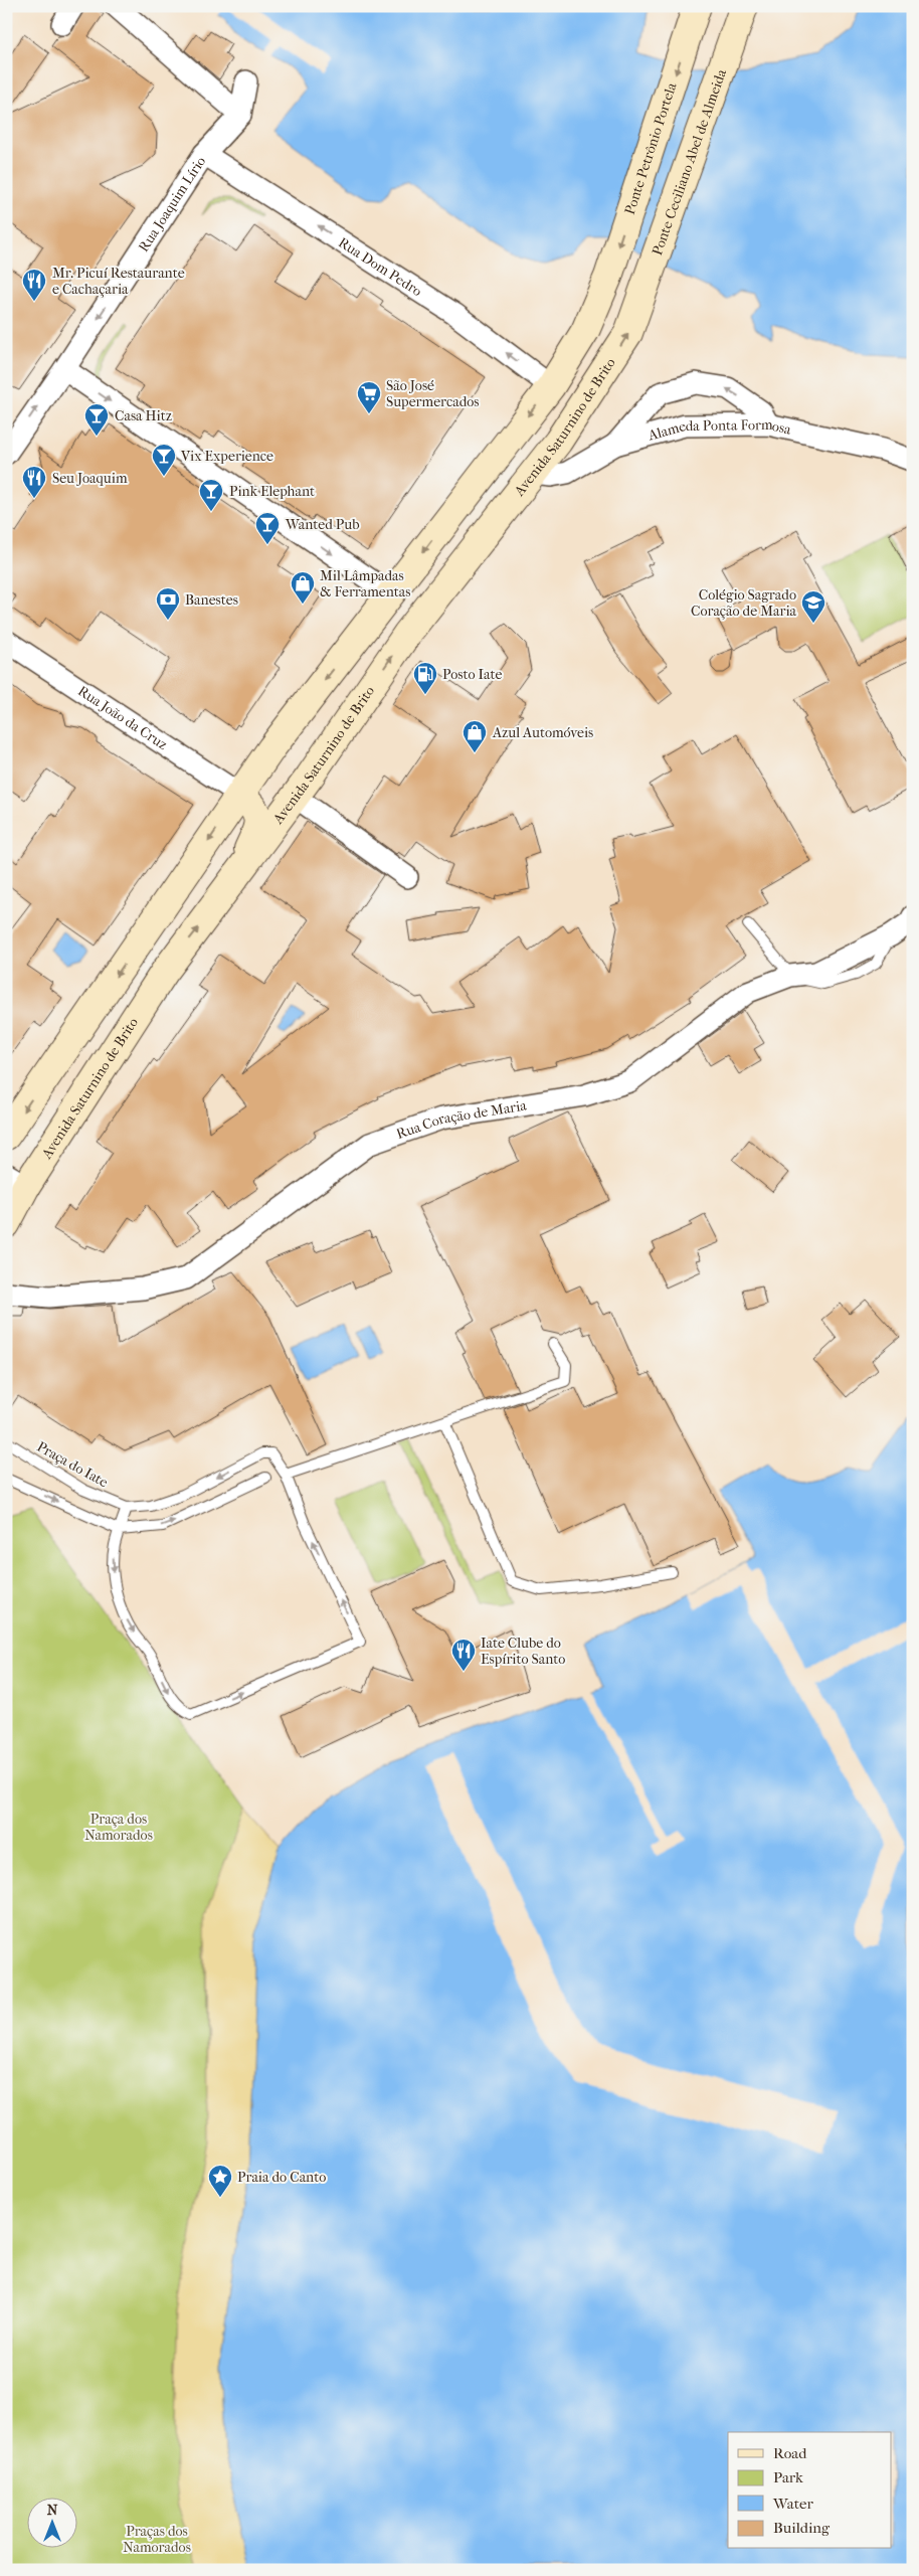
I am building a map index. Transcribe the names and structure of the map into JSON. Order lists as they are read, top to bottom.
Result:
{
  "streets": {
    "main road": ["Ponte Petrônio Portela", "Ponte Ceciliano Abel de Almeida", "Avenida Saturnino de Brito"],
    "street": [
      "Rua Joaquim Lírio",
      "Rua Dom Pedro",
      "Alameda Ponta Formosa",
      "Rua João da Cruz",
      "Rua Coração de Maria"
    ],
    "lane": ["Praça do Iate"]
  },
  "crossings": [
    ["Ponte Petrônio Portela", "Rua Dom Pedro"],
    ["Ponte Ceciliano Abel de Almeida", "Avenida Saturnino de Brito"],
    ["Rua Joaquim Lírio", "Rua Dom Pedro"],
    ["Avenida Saturnino de Brito", "Alameda Ponta Formosa"]
  ],
  "one_way": ["Ponte Petrônio Portela", "Rua Dom Pedro"],
  "parks": ["Praça dos Namorados", "Praças dos Namorados"],
  "places": {
    "restaurant": ["Mr. Picuí Restaurante e Cachaçaria", "Seu Joaquim", "Iate Clube do Espírito Santo"],
    "supermarket": ["São José Supermercados"],
    "bar": [
      "Casa Hitz",
      "Vix Experience",
      "Pink Elephant",
      "Wanted Pub"
    ],
    "shop": ["Mil Lâmpadas & Ferramentas", "Azul Automóveis"],
    "bank": ["Banestes"],
    "school or university": ["Colégio Sagrado Coração de Maria"],
    "fuel station": ["Posto Iate"],
    "place": ["Praia do Canto"]
  },
  "legend": [
    "Road",
    "Park",
    "Water",
    "Building"
  ],
  "north": "top"
}
